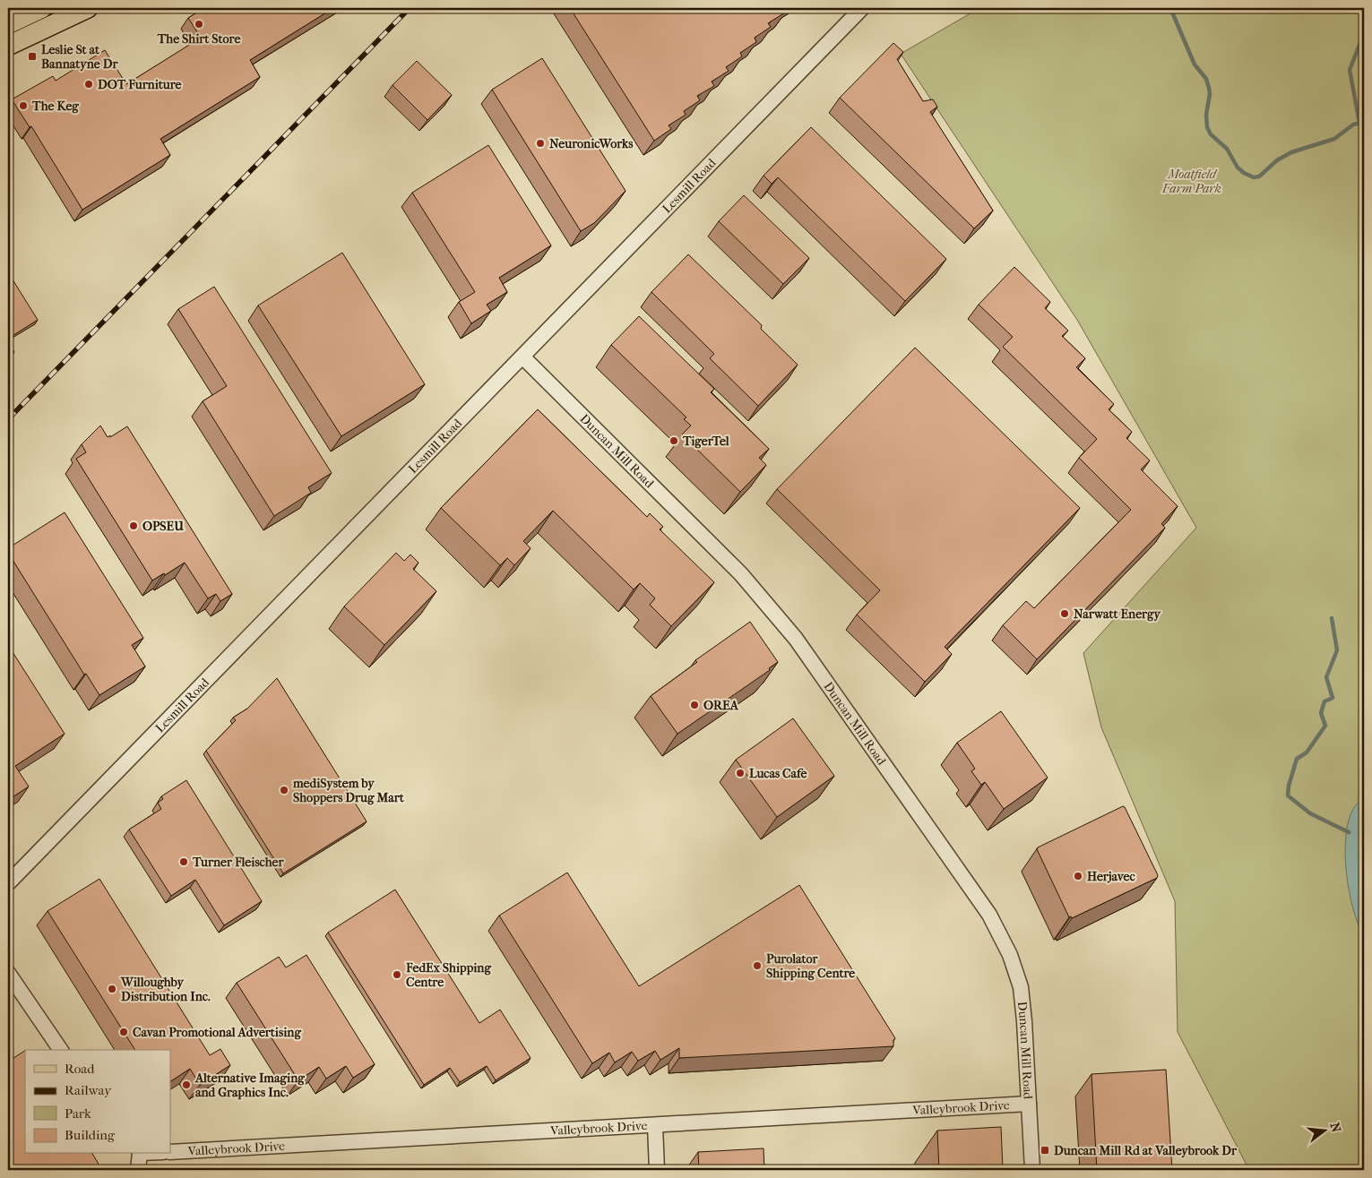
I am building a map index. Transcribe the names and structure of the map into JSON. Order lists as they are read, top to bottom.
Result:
{
  "streets": {
    "street": ["Lesmill Road", "Duncan Mill Road", "Valleybrook Drive"]
  },
  "crossings": [
    ["Lesmill Road", "Duncan Mill Road"],
    ["Duncan Mill Road", "Valleybrook Drive"]
  ],
  "parks": ["Moatfield Farm Park"],
  "places": {
    "other": [
      "The Shirt Store",
      "DOT Furniture",
      "The Keg",
      "NeuronicWorks",
      "TigerTel",
      "OPSEU",
      "Narwatt Energy",
      "OREA",
      "Lucas Cafe",
      "mediSystem by Shoppers Drug Mart",
      "Turner Fleischer",
      "Herjavec",
      "Purolator Shipping Centre",
      "FedEx Shipping Centre",
      "Willoughby Distribution Inc.",
      "Cavan Promotional Advertising",
      "Alternative Imaging and Graphics Inc."
    ],
    "transit": ["Leslie St at Bannatyne Dr", "Duncan Mill Rd at Valleybrook Dr"]
  },
  "legend": [
    "Road",
    "Railway",
    "Park",
    "Building"
  ],
  "north": "right"
}
